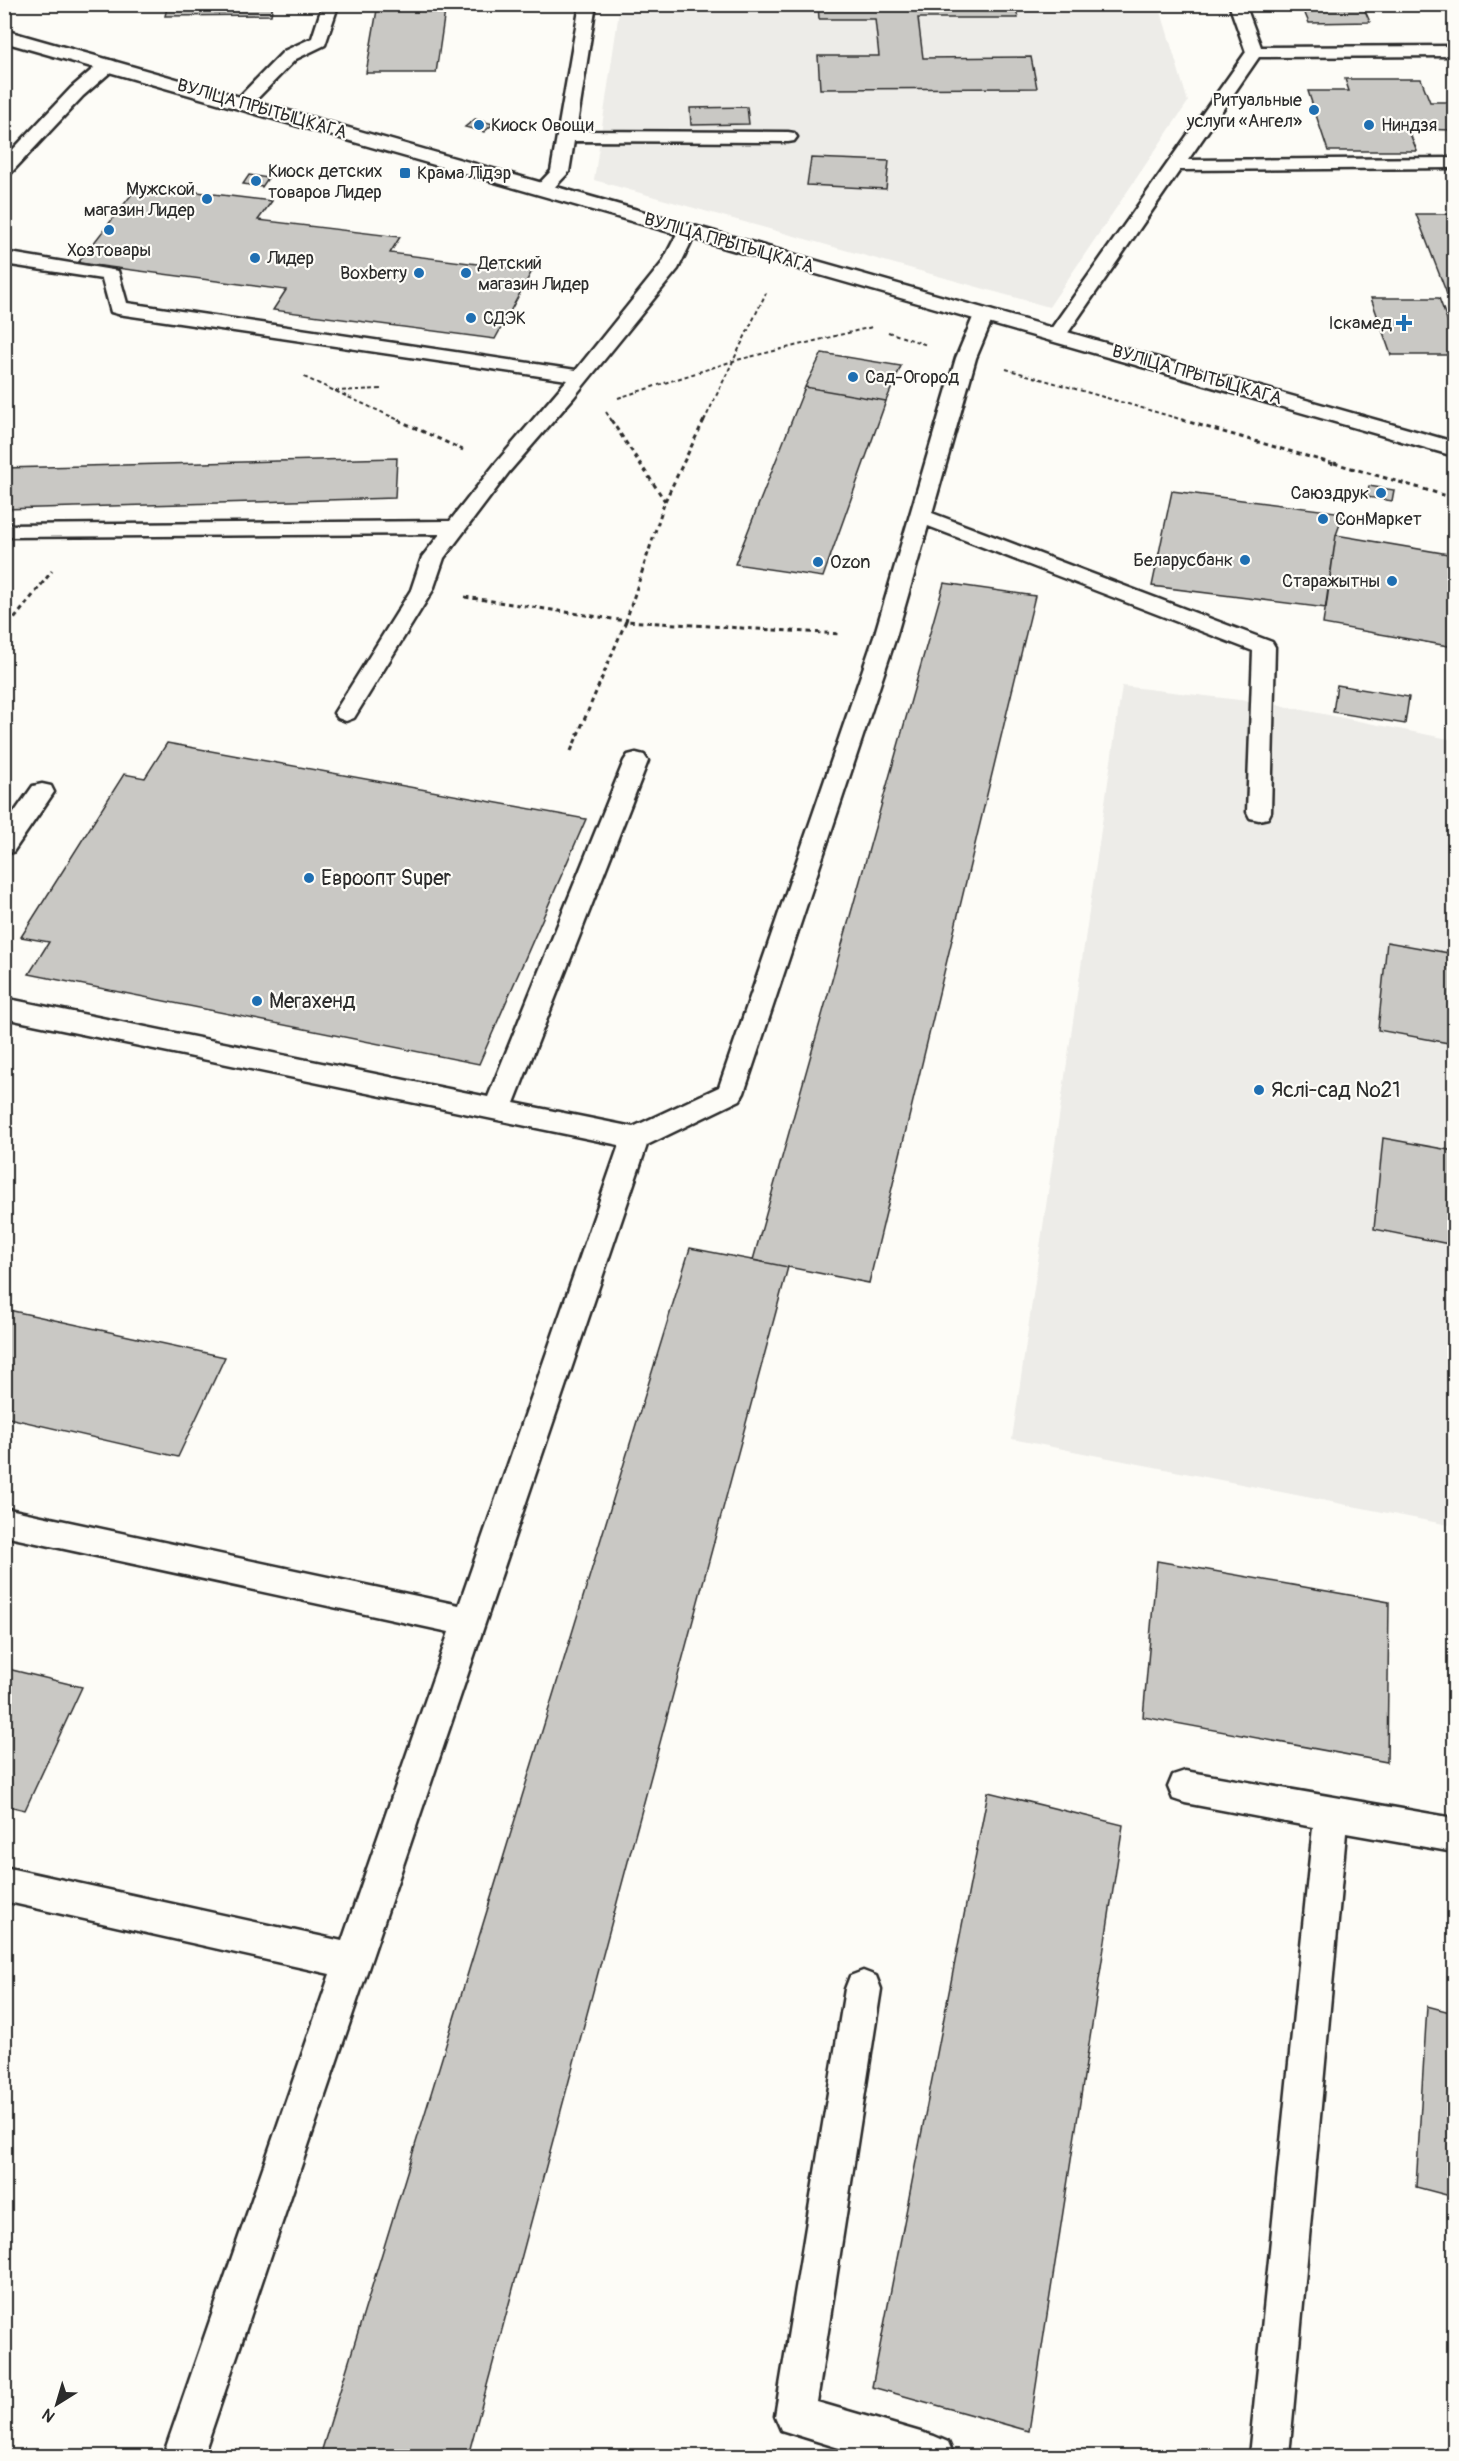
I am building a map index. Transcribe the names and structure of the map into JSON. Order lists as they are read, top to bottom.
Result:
{
  "streets": {
    "street": ["ВУЛІЦА ПРЫТЫЦКАГА"]
  },
  "places": {
    "other": [
      "Ритуальные услуги «Ангел»",
      "Киоск Овощи",
      "Ниндзя",
      "Киоск детских товаров Лидер",
      "Мужской магазин Лидер",
      "Хозтовары",
      "Лидер",
      "Boxberry",
      "Детский магазин Лидер",
      "СДЭК",
      "Сад-Огород",
      "Саюздрук",
      "СонМаркет",
      "Беларусбанк",
      "Ozon",
      "Старажытны",
      "Евроопт Super",
      "Мегахенд",
      "Яслі-сад №21"
    ],
    "transit": ["Крама Лідэр"],
    "health": ["Іскамед"]
  },
  "north": "bottom left"
}
